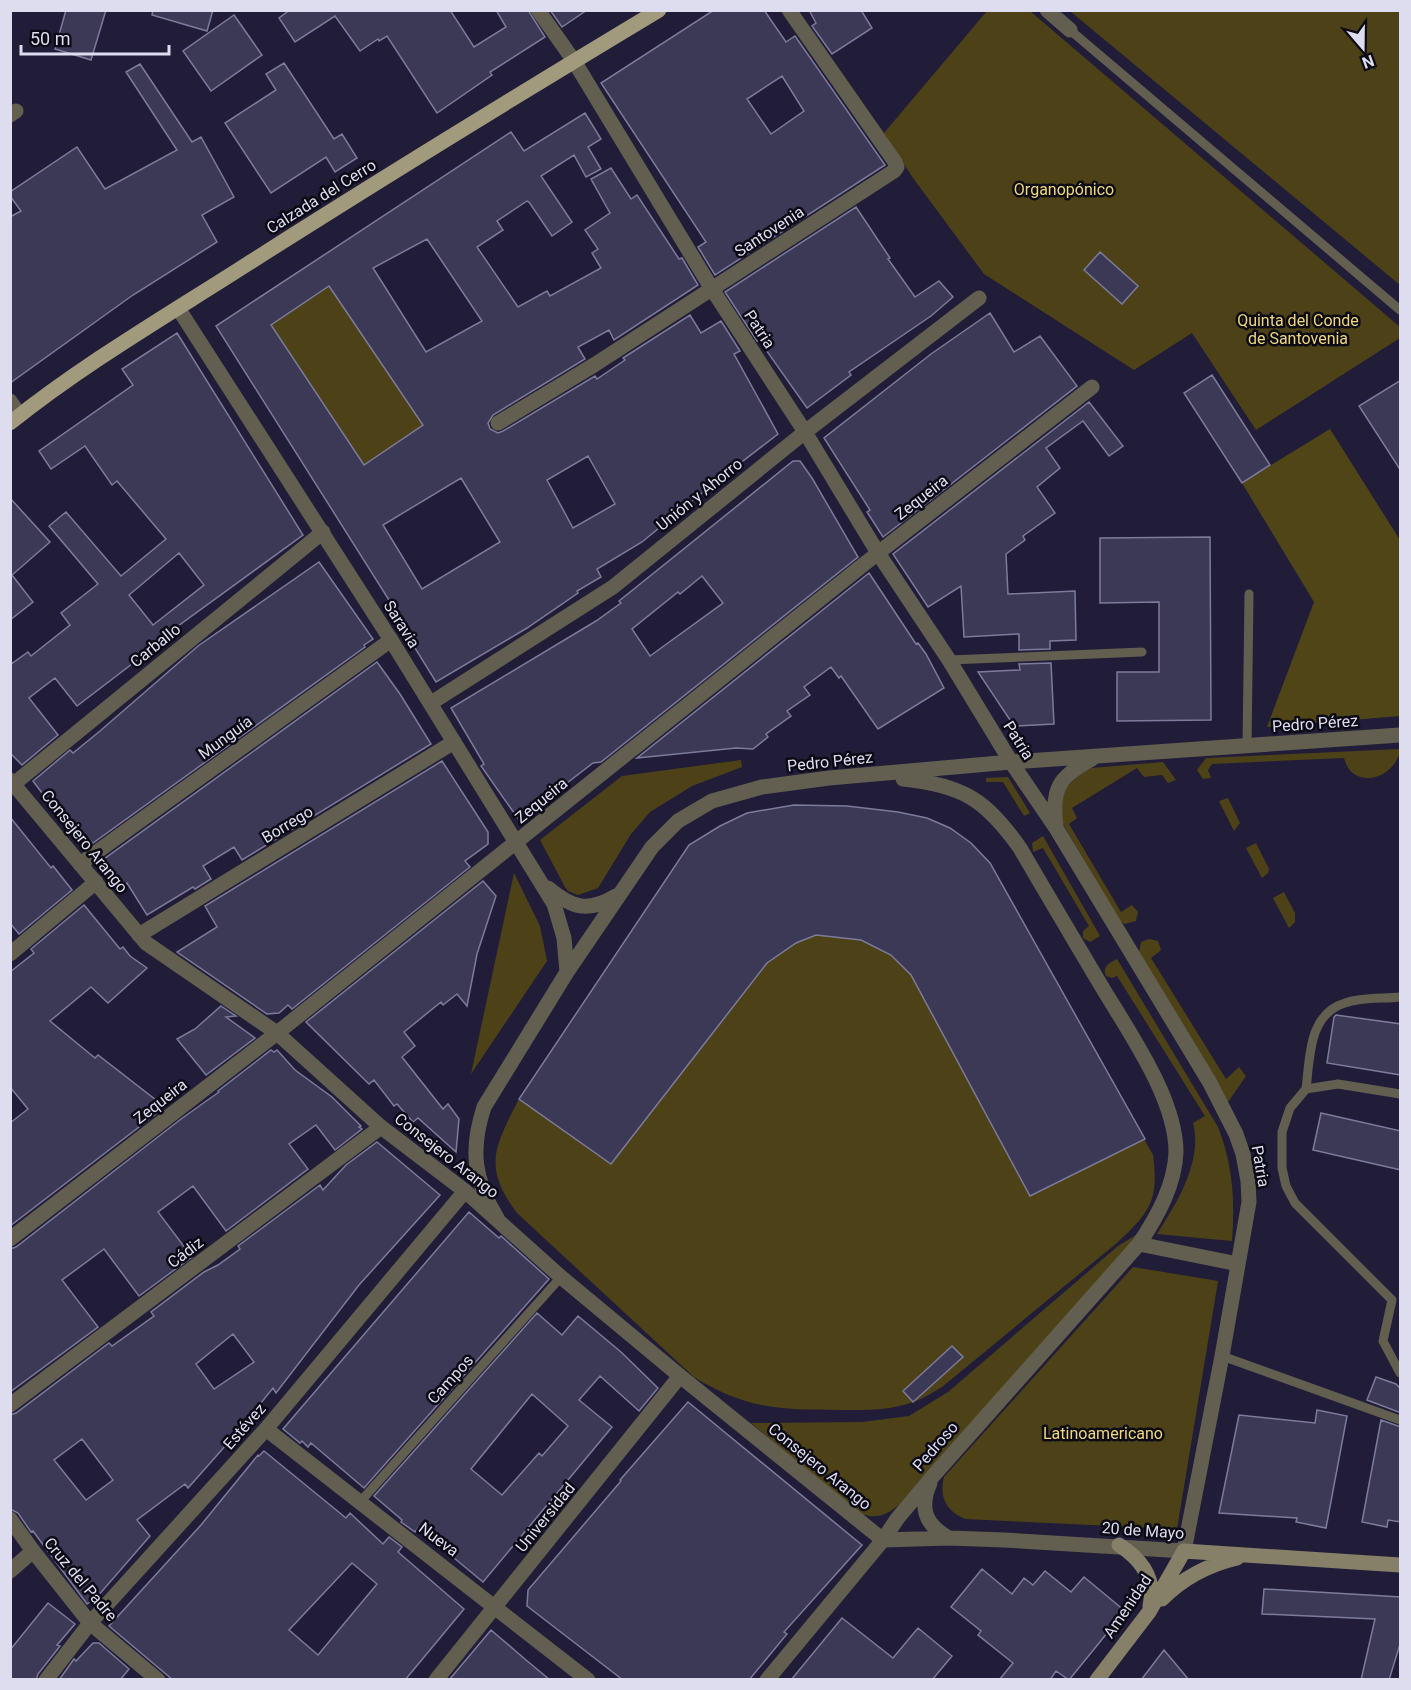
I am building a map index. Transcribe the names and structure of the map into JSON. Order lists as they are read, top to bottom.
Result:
{
  "streets": {
    "main road": ["Calzada del Cerro", "20 de Mayo", "Amenidad"],
    "street": [
      "Santovenia",
      "Patria",
      "Unión y Ahorro",
      "Zequeira",
      "Saravia",
      "Carballo",
      "Pedro Pérez",
      "Munguía",
      "Borrego",
      "Consejero Arango",
      "Cádiz",
      "Estévez",
      "Pedroso",
      "Universidad",
      "Nueva",
      "Cruz del Padre"
    ],
    "lane": ["Campos"]
  },
  "crossings": [
    ["Calzada del Cerro", "Patria"],
    ["Calzada del Cerro", "Saravia"],
    ["Santovenia", "Patria"],
    ["Patria", "Unión y Ahorro"],
    ["Patria", "Zequeira"],
    ["Patria", "Pedro Pérez"],
    ["Patria", "20 de Mayo"],
    ["Patria", "Amenidad"],
    ["Unión y Ahorro", "Saravia"],
    ["Zequeira", "Saravia"],
    ["Zequeira", "Consejero Arango"],
    ["Saravia", "Carballo"],
    ["Saravia", "Pedro Pérez"],
    ["Saravia", "Munguía"],
    ["Saravia", "Borrego"],
    ["Carballo", "Consejero Arango"],
    ["Pedro Pérez", "Consejero Arango"],
    ["Pedro Pérez", "Estévez"],
    ["Munguía", "Consejero Arango"],
    ["Borrego", "Consejero Arango"],
    ["Consejero Arango", "Cádiz"],
    ["Consejero Arango", "Campos"],
    ["Consejero Arango", "Estévez"],
    ["Consejero Arango", "Pedroso"],
    ["Consejero Arango", "Universidad"],
    ["Consejero Arango", "20 de Mayo"],
    ["Campos", "Nueva"],
    ["Estévez", "Nueva"],
    ["Estévez", "Cruz del Padre"],
    ["Pedroso", "20 de Mayo"],
    ["Universidad", "Nueva"],
    ["20 de Mayo", "Amenidad"]
  ],
  "parks": ["Organopónico", "Quinta del Conde de Santovenia", "Latinoamericano"],
  "scale_bar": "50 m",
  "north": "bottom"
}
